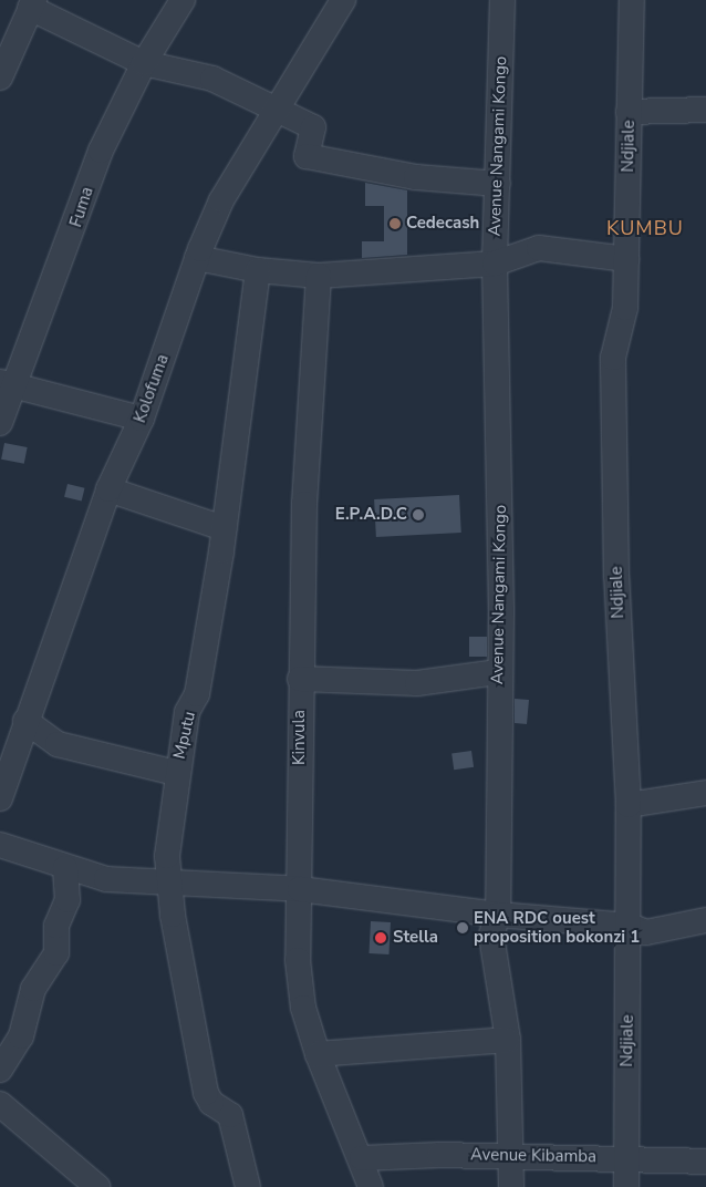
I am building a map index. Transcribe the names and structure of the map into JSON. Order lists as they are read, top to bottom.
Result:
{
  "streets": {
    "street": [
      "Avenue Nangami Kongo",
      "Ndjiale",
      "Fuma",
      "Kolofuma",
      "Mputu",
      "Kinvula",
      "Avenue Kibamba"
    ]
  },
  "crossings": [
    ["Avenue Nangami Kongo", "Avenue Kibamba"],
    ["Ndjiale", "Avenue Kibamba"],
    ["Kinvula", "Avenue Kibamba"]
  ],
  "districts": ["KUMBU"],
  "places": [
    "Cedecash",
    "E.P.A.D.C",
    "ENA RDC ouest proposition bokonzi 1",
    "Stella"
  ]
}
